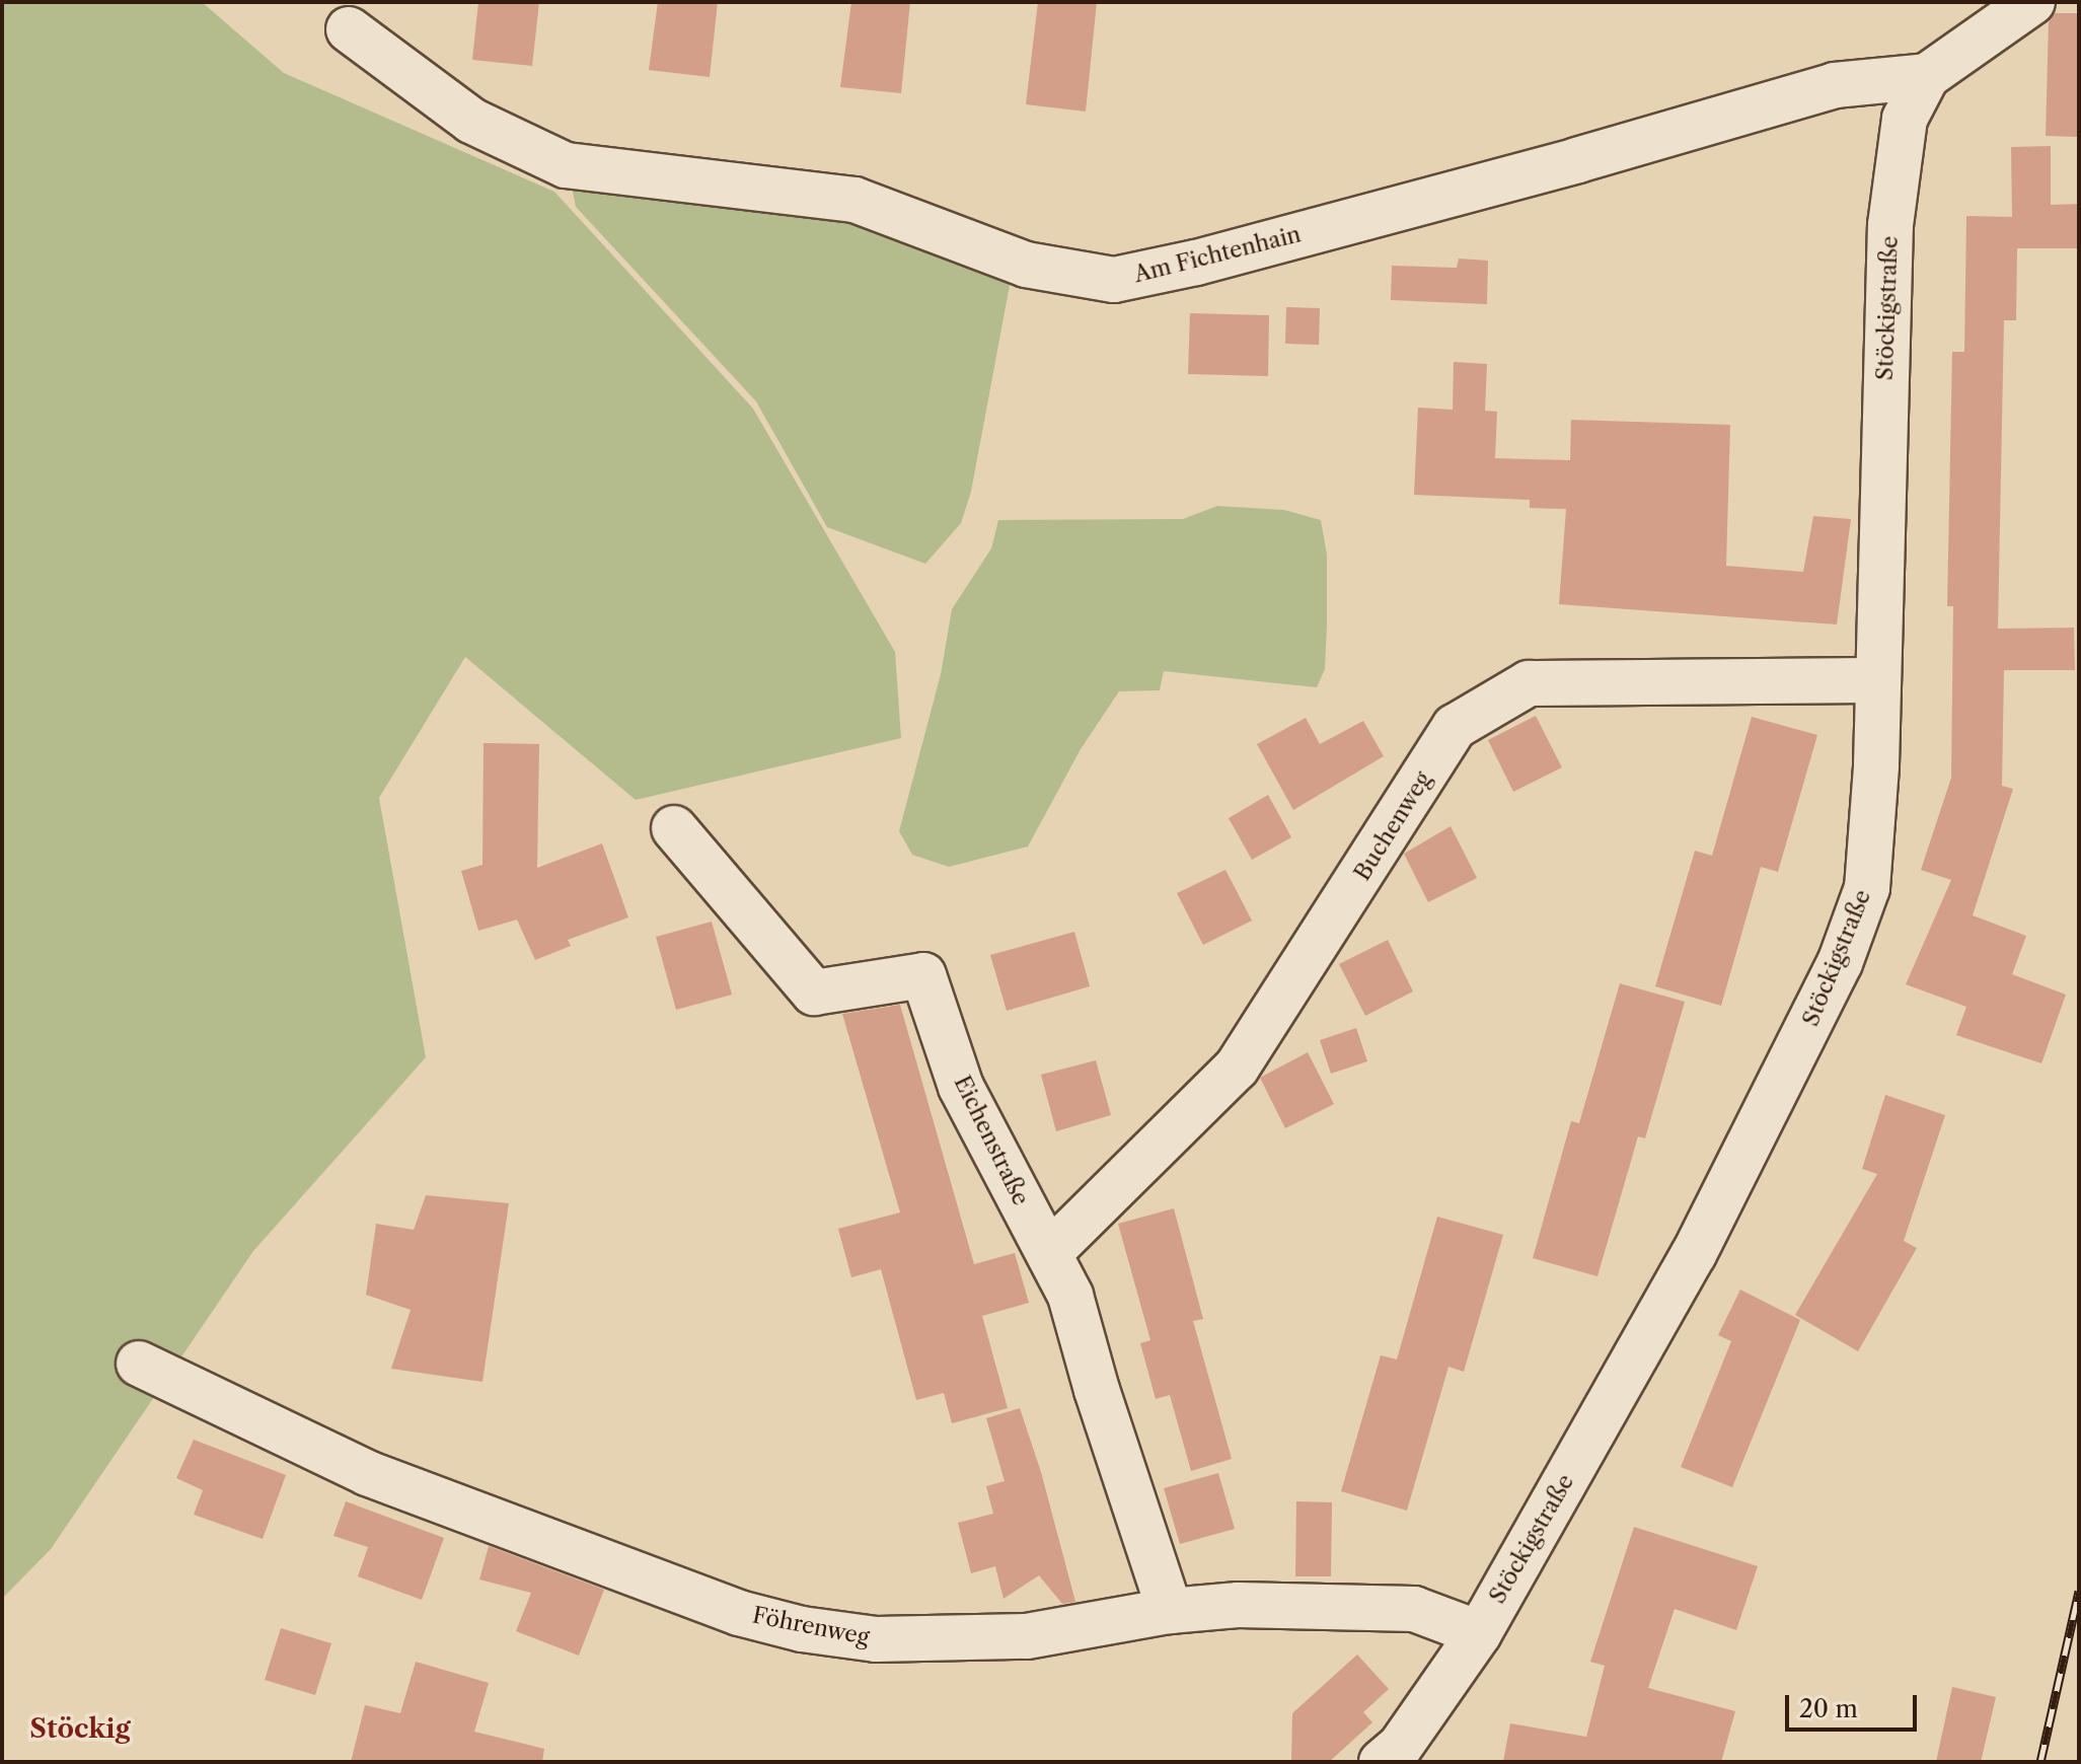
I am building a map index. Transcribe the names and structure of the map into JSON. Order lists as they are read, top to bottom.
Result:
{
  "streets": {
    "street": [
      "Am Fichtenhain",
      "Stöckigstraße",
      "Buchenweg",
      "Eichenstraße",
      "Föhrenweg"
    ]
  },
  "crossings": [
    ["Am Fichtenhain", "Stöckigstraße"],
    ["Stöckigstraße", "Buchenweg"],
    ["Stöckigstraße", "Föhrenweg"],
    ["Buchenweg", "Eichenstraße"],
    ["Eichenstraße", "Föhrenweg"]
  ],
  "districts": ["Stöckig"],
  "scale_bar": "20 m"
}
